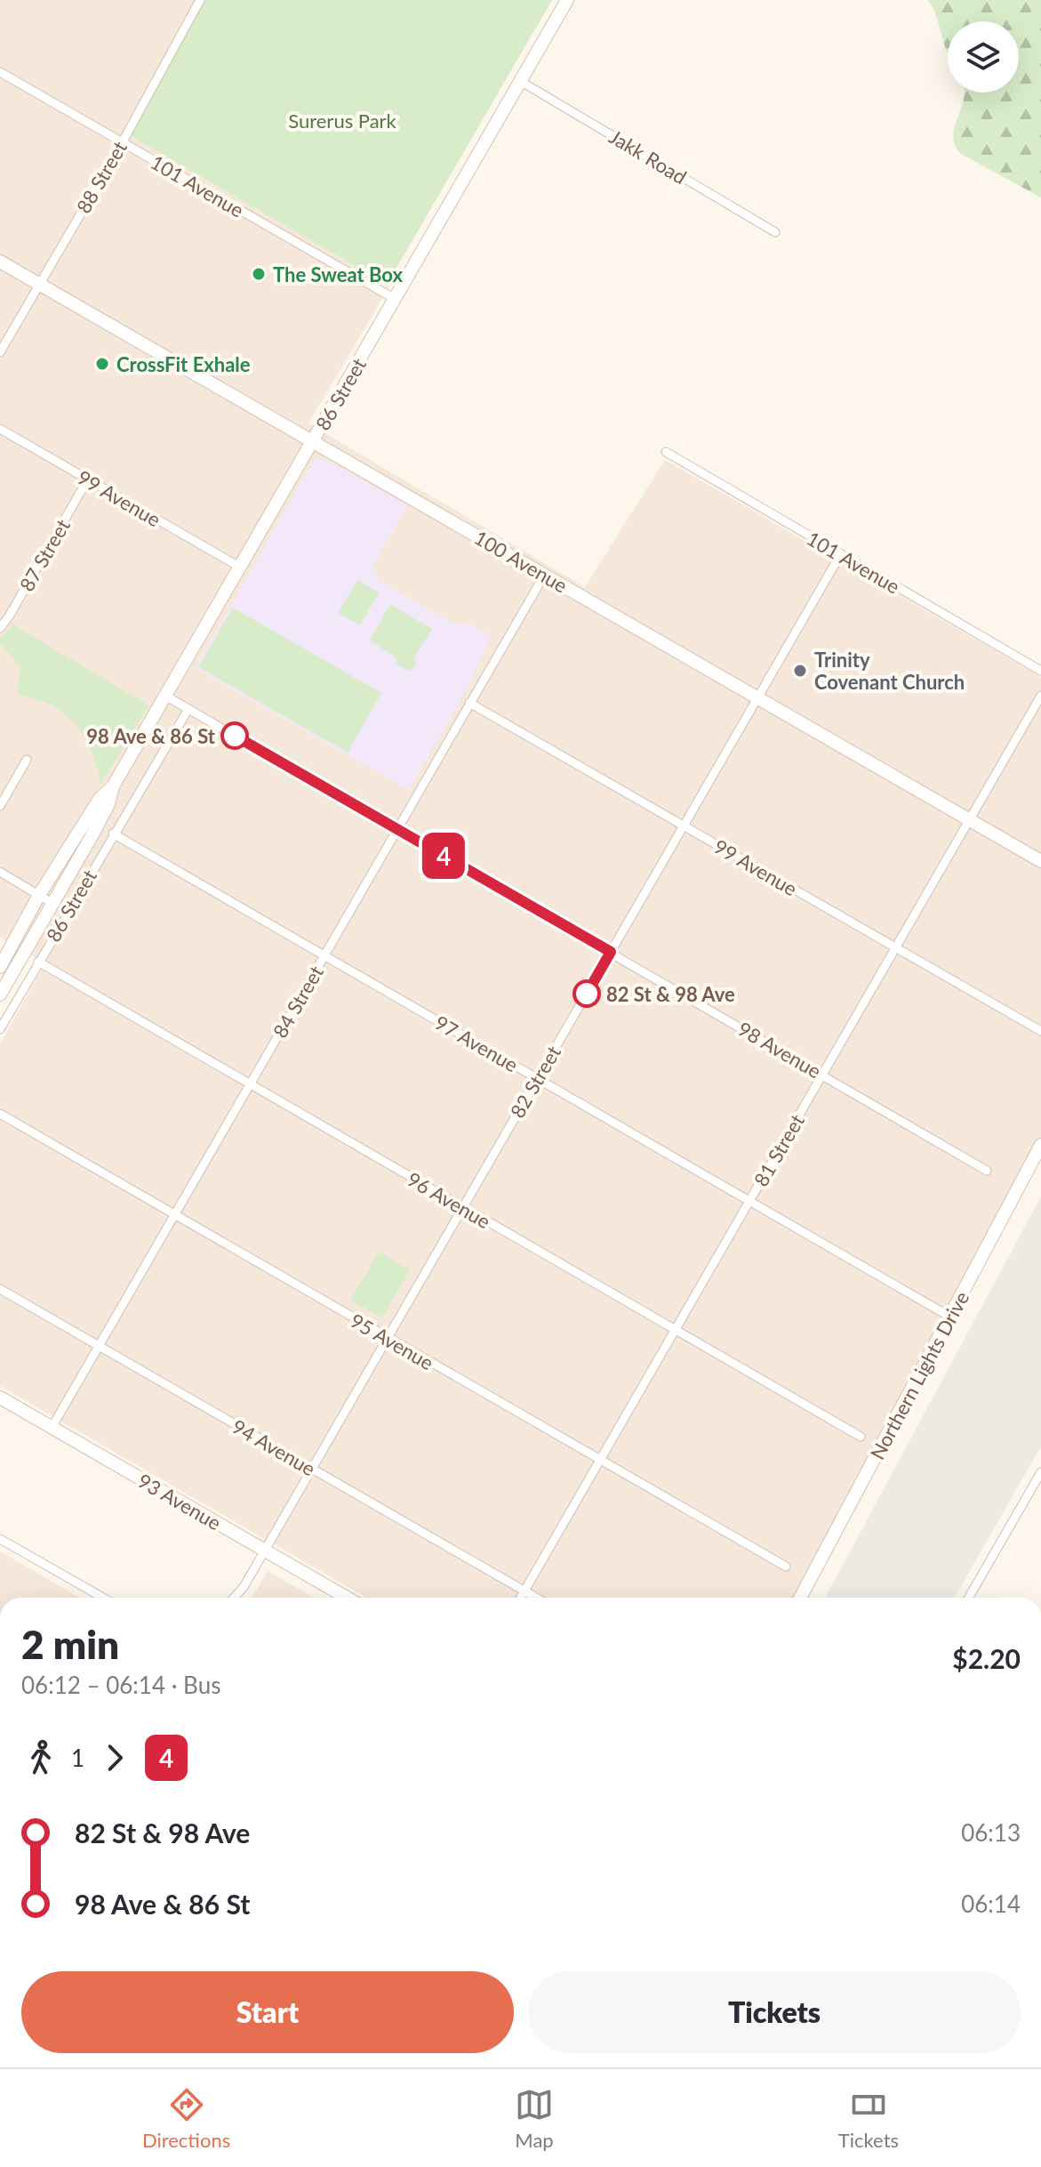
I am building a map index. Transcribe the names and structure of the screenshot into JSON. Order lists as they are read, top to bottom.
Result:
{
  "streets": {
    "main road": [
      "86 Street",
      "100 Avenue",
      "Northern Lights Drive",
      "93 Avenue"
    ],
    "street": [
      "Jakk Road",
      "88 Street",
      "101 Avenue",
      "99 Avenue",
      "87 Street",
      "84 Street",
      "97 Avenue",
      "98 Avenue",
      "82 Street",
      "81 Street",
      "96 Avenue",
      "95 Avenue",
      "94 Avenue"
    ]
  },
  "crossings": [
    ["Jakk Road", "86 Street"],
    ["88 Street", "101 Avenue"],
    ["88 Street", "100 Avenue"],
    ["101 Avenue", "86 Street"],
    ["101 Avenue", "82 Street"],
    ["86 Street", "99 Avenue"],
    ["86 Street", "100 Avenue"],
    ["86 Street", "97 Avenue"],
    ["86 Street", "98 Avenue"],
    ["86 Street", "96 Avenue"],
    ["99 Avenue", "87 Street"],
    ["99 Avenue", "84 Street"],
    ["99 Avenue", "82 Street"],
    ["99 Avenue", "81 Street"],
    ["100 Avenue", "84 Street"],
    ["100 Avenue", "82 Street"],
    ["100 Avenue", "81 Street"],
    ["84 Street", "97 Avenue"],
    ["84 Street", "98 Avenue"],
    ["84 Street", "96 Avenue"],
    ["84 Street", "95 Avenue"],
    ["84 Street", "94 Avenue"],
    ["84 Street", "93 Avenue"],
    ["97 Avenue", "82 Street"],
    ["97 Avenue", "81 Street"],
    ["97 Avenue", "Northern Lights Drive"],
    ["98 Avenue", "82 Street"],
    ["98 Avenue", "81 Street"],
    ["82 Street", "96 Avenue"],
    ["82 Street", "95 Avenue"],
    ["82 Street", "94 Avenue"],
    ["82 Street", "93 Avenue"],
    ["81 Street", "96 Avenue"],
    ["81 Street", "95 Avenue"],
    ["81 Street", "94 Avenue"]
  ],
  "parks": ["Surerus Park"],
  "places": [
    "The Sweat Box",
    "CrossFit Exhale",
    "Trinity Covenant Church",
    "98 Ave & 86 St",
    "82 St & 98 Ave"
  ],
  "lines": ["bus line 4"],
  "page": {
    "on_map": "4",
    "heading": ["2 min", "06:12 – 06:14 · Bus", "$2.20"],
    "legs": ["1", "4"],
    "list": [
      {
        "name": "82 St & 98 Ave",
        "value": "06:13"
      },
      {
        "name": "98 Ave & 86 St",
        "value": "06:14"
      }
    ],
    "buttons": ["Start", "Tickets"],
    "tabs": ["Directions", "Map", "Tickets"]
  }
}
